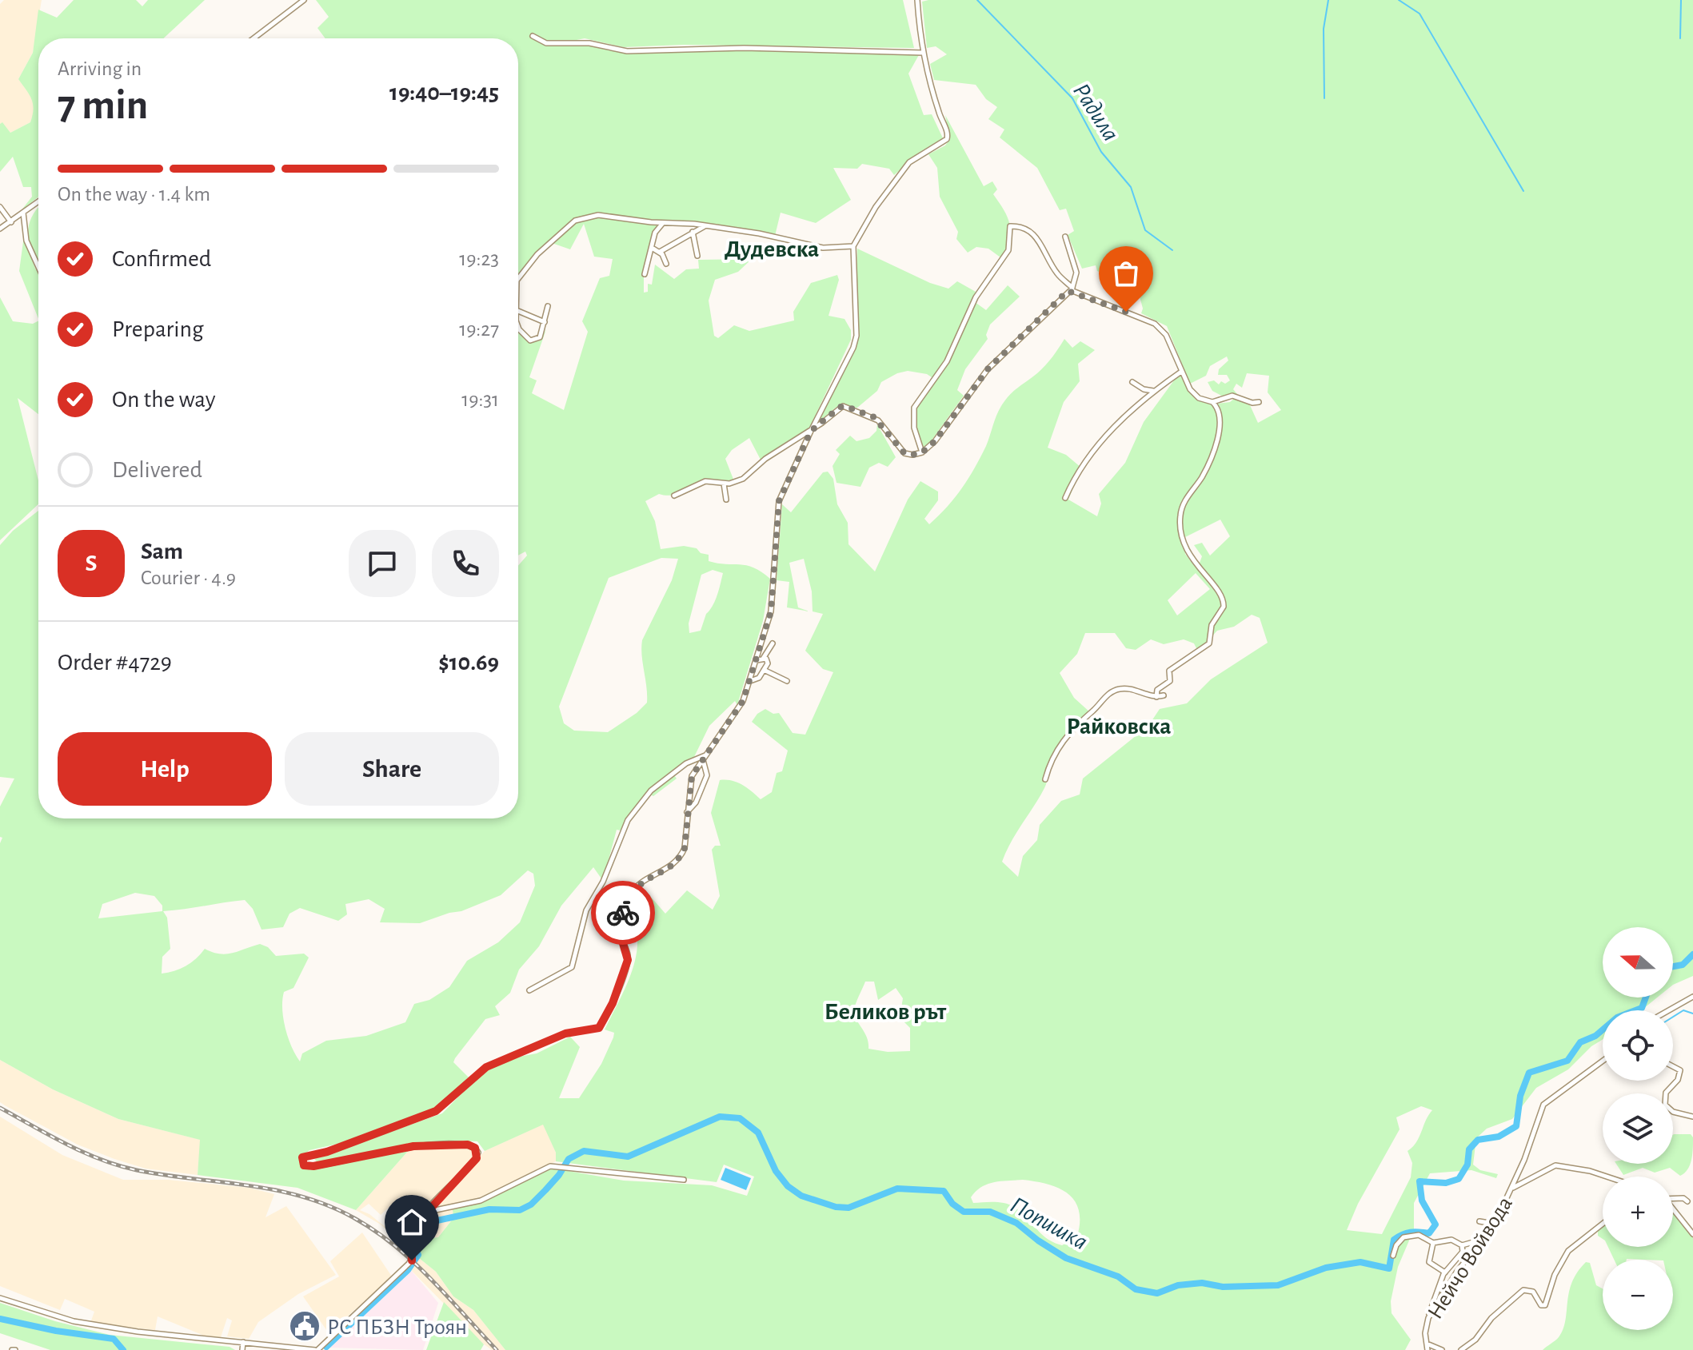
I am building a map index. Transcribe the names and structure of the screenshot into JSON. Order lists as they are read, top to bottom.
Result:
{
  "streets": {
    "street": ["Нейчо Войвода"]
  },
  "districts": ["Дудевска", "Райковска", "Беликов рът"],
  "water": ["Радила", "Попишка"],
  "places": {
    "public building": ["РС ПБЗН Троян"]
  },
  "north": "left",
  "page": {
    "heading": ["7 min", "Arriving in", "19:40–19:45"],
    "panel": [
      "Sam",
      "Courier · 4.9",
      "Order #4729",
      "$10.69"
    ],
    "bar": "On the way · 1.4 km",
    "list": [
      ["Confirmed", "19:23"],
      ["Preparing", "19:27"],
      ["On the way", "19:31"],
      "Delivered"
    ],
    "round": "S",
    "buttons": ["Help", "Share"],
    "map_buttons": ["+", "−"]
  }
}
